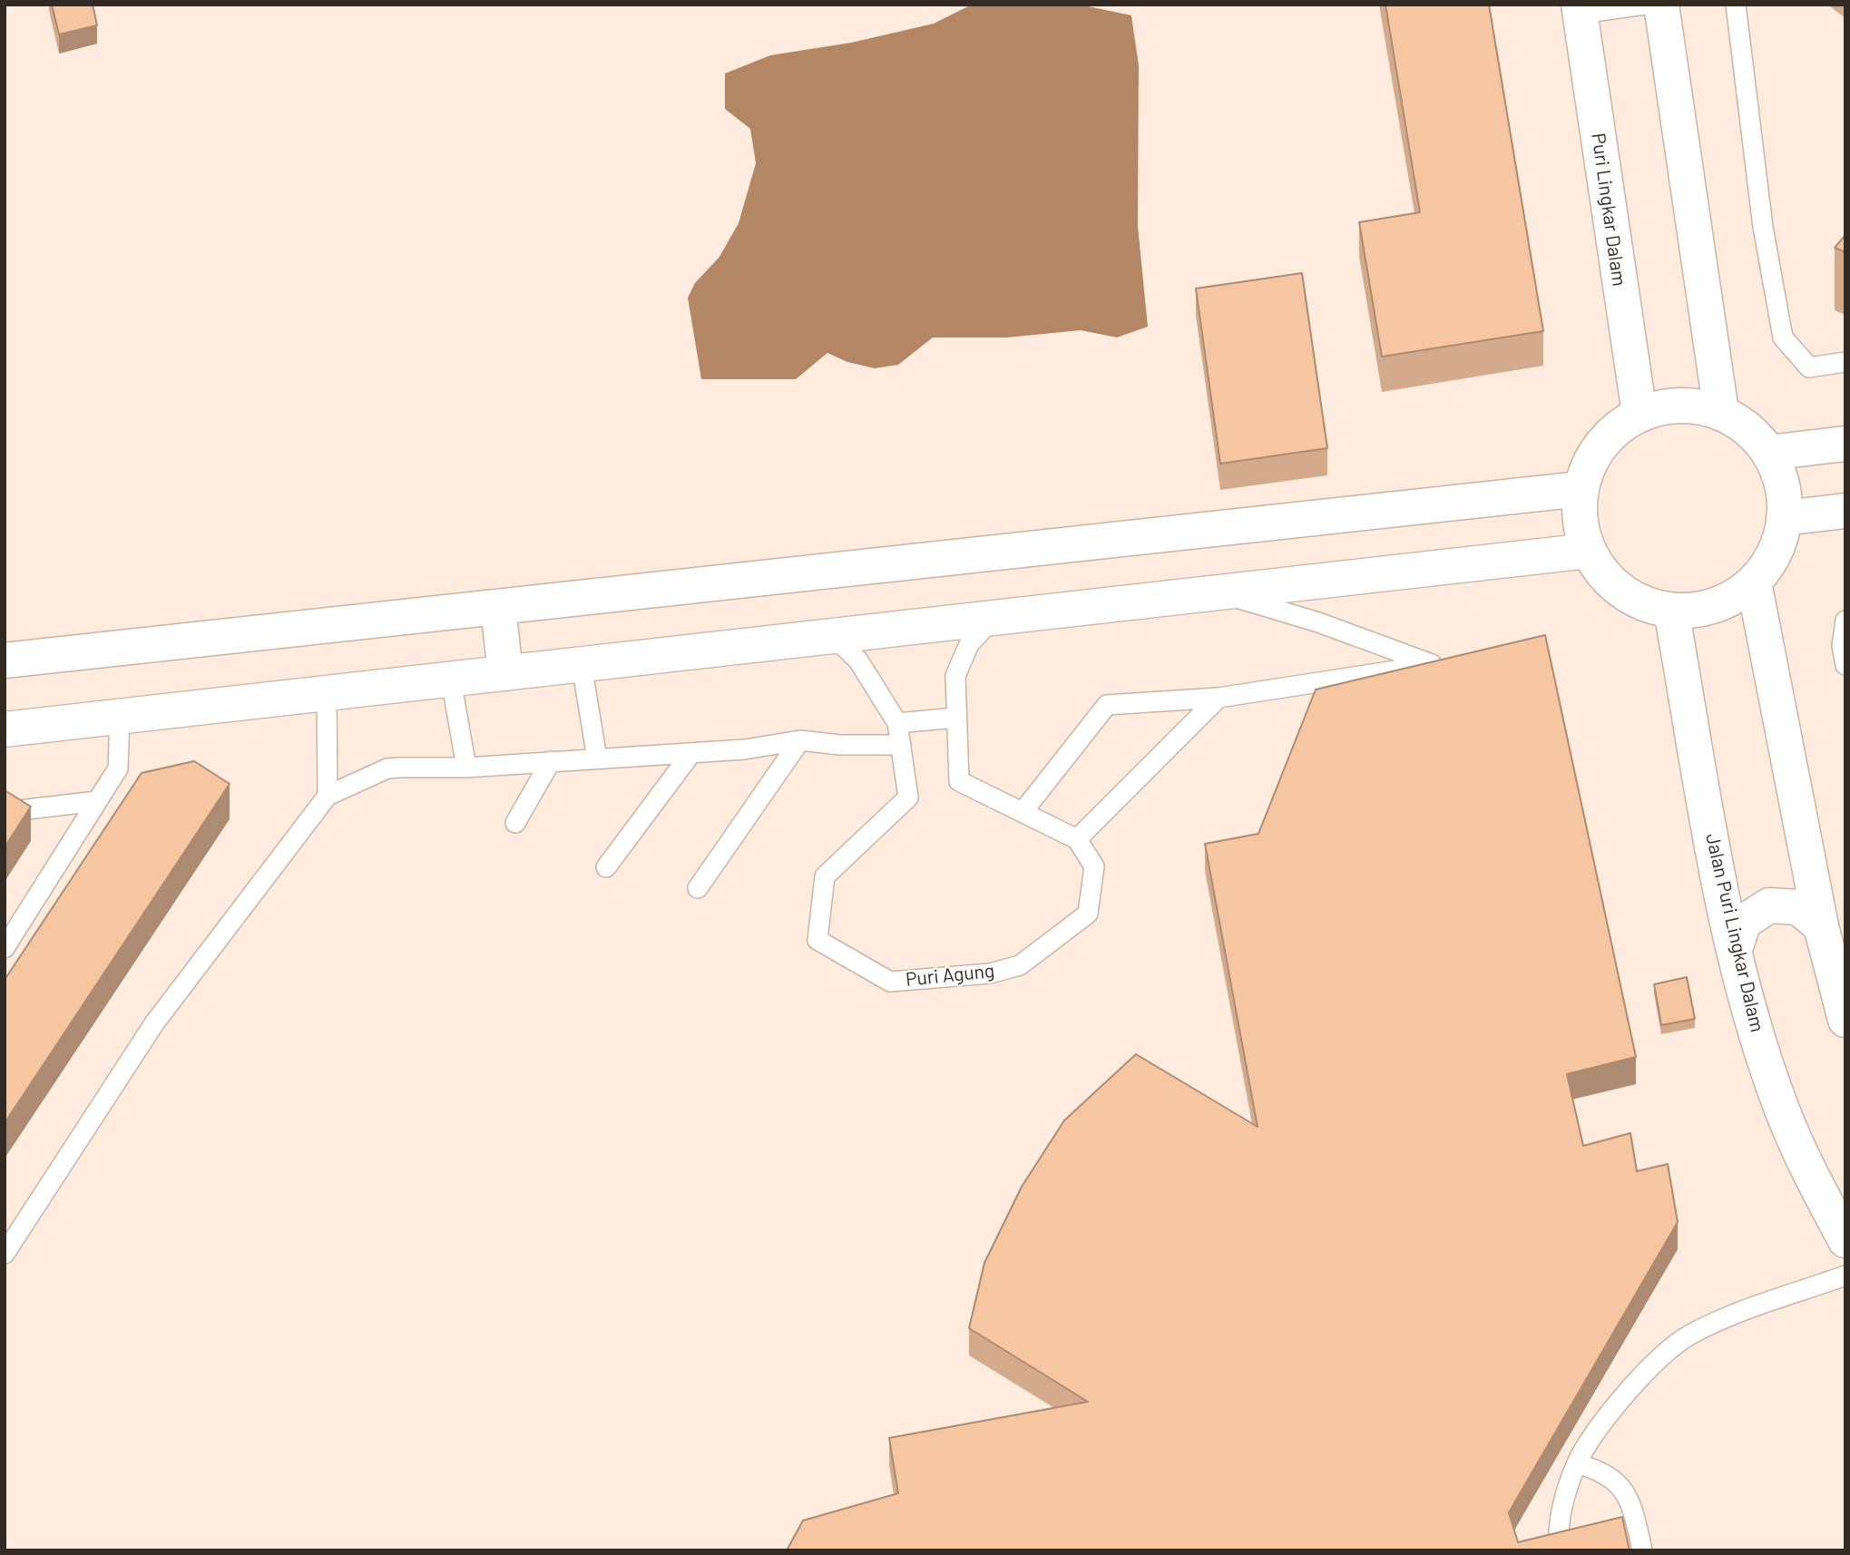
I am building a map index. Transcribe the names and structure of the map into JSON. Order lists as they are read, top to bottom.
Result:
{
  "streets": {
    "street": ["Puri Lingkar Dalam", "Jalan Puri Lingkar Dalam"],
    "lane": ["Puri Agung"]
  },
  "crossings": [
    ["Puri Lingkar Dalam", "Jalan Puri Lingkar Dalam"]
  ]
}
